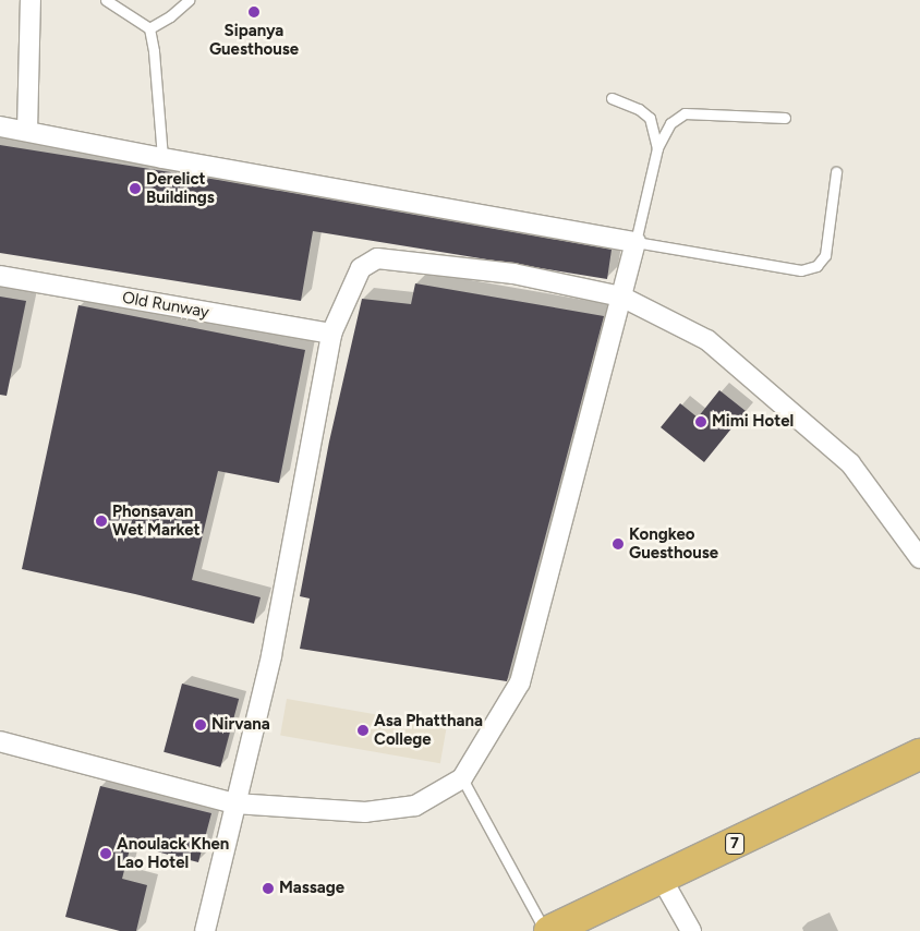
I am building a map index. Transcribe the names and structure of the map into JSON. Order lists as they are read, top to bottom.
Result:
{
  "streets": {
    "highway": ["7"],
    "street": ["Old Runway"]
  },
  "places": [
    "Sipanya Guesthouse",
    "Derelict Buildings",
    "Mimi Hotel",
    "Phonsavan Wet Market",
    "Kongkeo Guesthouse",
    "Nirvana",
    "Asa Phatthana College",
    "Anoulack Khen Lao Hotel",
    "Massage"
  ]
}
